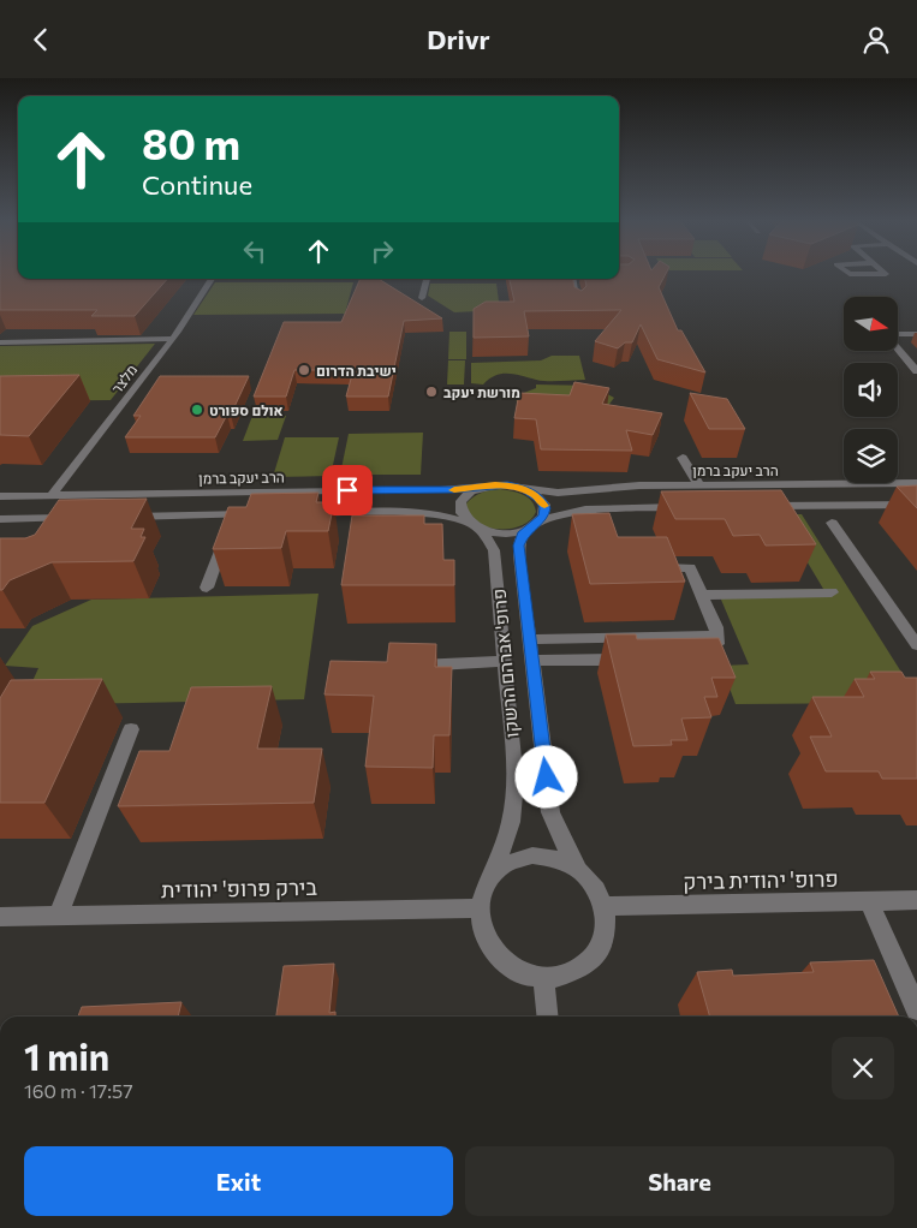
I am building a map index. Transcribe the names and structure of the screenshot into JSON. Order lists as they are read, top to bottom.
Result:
{
  "streets": {
    "street": [
      "מלצר",
      "הרב יעקב ברמן",
      "פרופ' אברהם הרשקו",
      "פרופ' יהודית בירק",
      "בירק פרופ' יהודית"
    ]
  },
  "crossings": [
    ["מלצר", "הרב יעקב ברמן"],
    ["הרב יעקב ברמן", "פרופ' אברהם הרשקו"],
    ["פרופ' אברהם הרשקו", "פרופ' יהודית בירק"],
    ["פרופ' אברהם הרשקו", "בירק פרופ' יהודית"],
    ["פרופ' יהודית בירק", "בירק פרופ' יהודית"]
  ],
  "places": ["ישיבת הדרום", "מורשת יעקב", "אולם ספורט"],
  "north": "right",
  "page": {
    "header": "Drivr",
    "turn": ["80 m", "Continue"],
    "heading": ["1 min", "160 m · 17:57"],
    "buttons": ["Exit", "Share"]
  }
}
